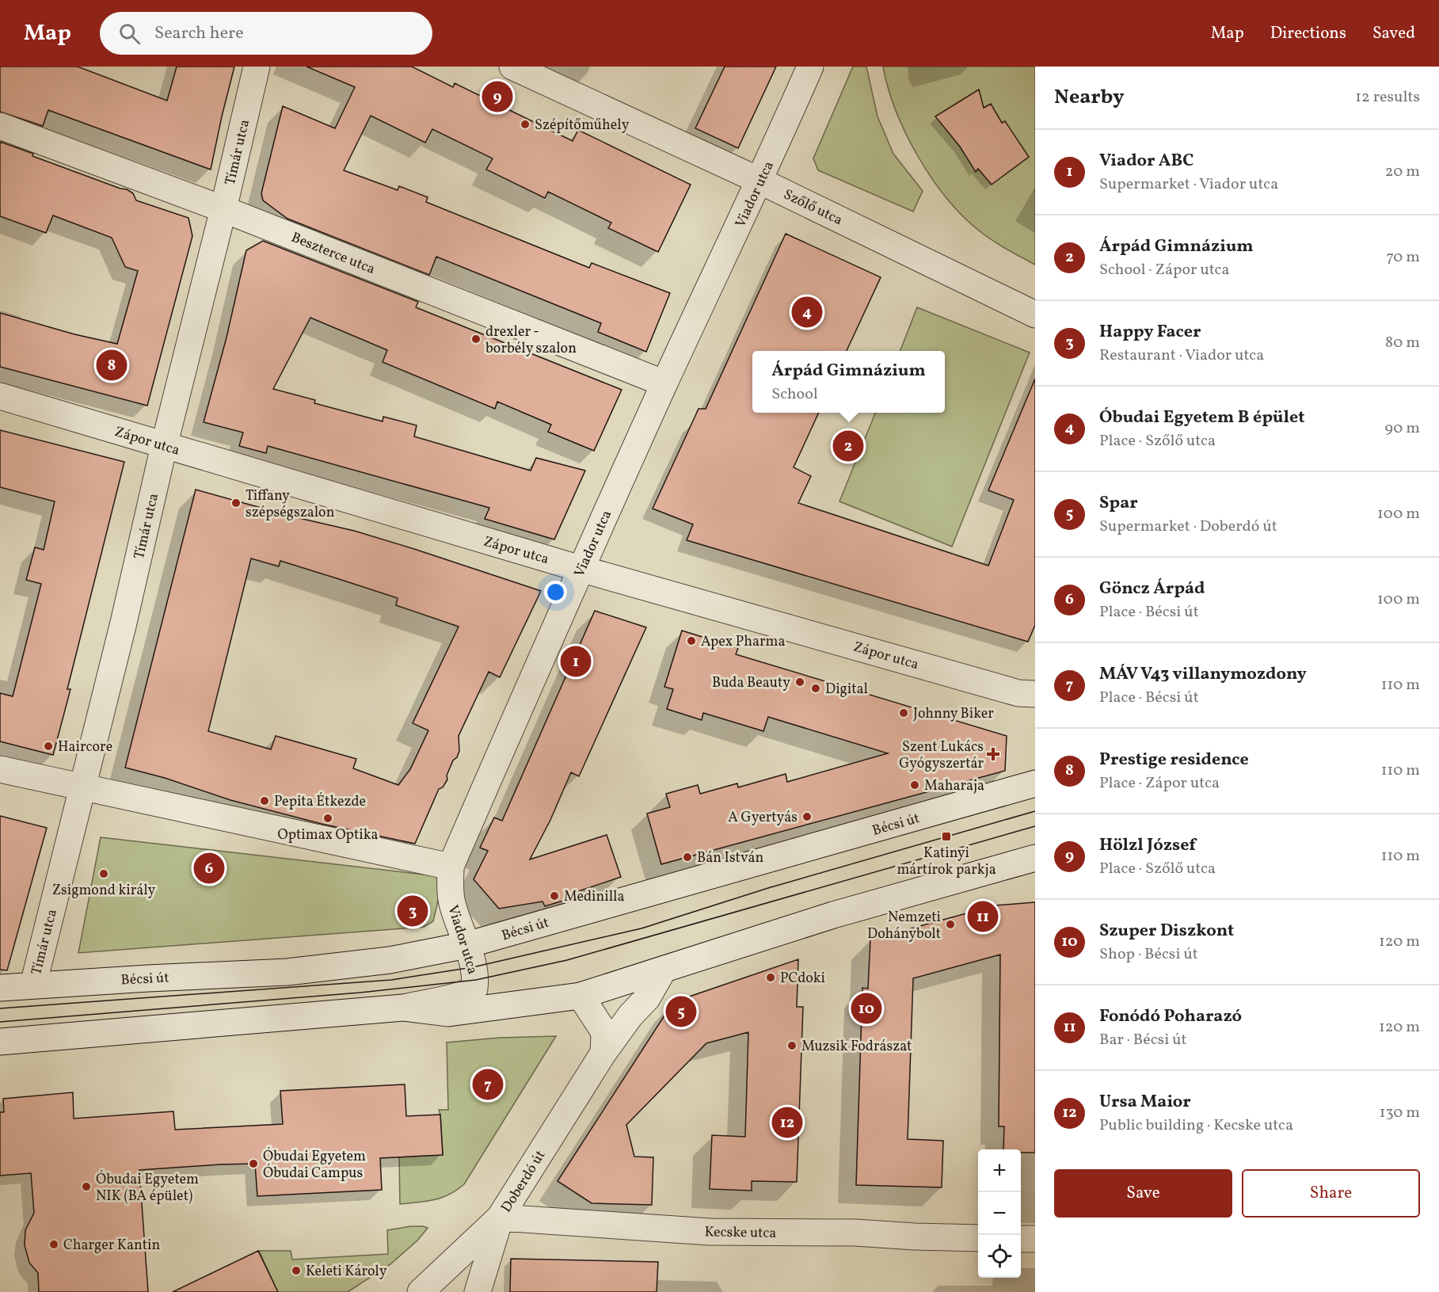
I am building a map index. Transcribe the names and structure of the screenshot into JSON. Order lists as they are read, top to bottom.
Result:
{
  "streets": {
    "street": [
      "Tímár utca",
      "Viador utca",
      "Szőlő utca",
      "Beszterce utca",
      "Zápor utca",
      "Bécsi út",
      "Doberdó út",
      "Kecske utca"
    ]
  },
  "crossings": [
    ["Tímár utca", "Beszterce utca"],
    ["Tímár utca", "Zápor utca"],
    ["Tímár utca", "Bécsi út"],
    ["Viador utca", "Szőlő utca"],
    ["Viador utca", "Beszterce utca"],
    ["Viador utca", "Zápor utca"],
    ["Viador utca", "Bécsi út"],
    ["Doberdó út", "Kecske utca"]
  ],
  "places": {
    "other": [
      "Szépítőműhely",
      "drexler - borbély szalon",
      "Tiffany szépségszalon",
      "Apex Pharma",
      "Buda Beauty",
      "Digital",
      "Johnny Biker",
      "Haircore",
      "Maharaja",
      "Pepita Étkezde",
      "A Gyertyás",
      "Optimax Optika",
      "Bán István",
      "Zsigmond király",
      "Medinilla",
      "Nemzeti Dohánybolt",
      "PCdoki",
      "Muzsik Fodrászat",
      "Óbudai Egyetem Óbudai Campus",
      "Óbudai Egyetem NIK (BA épület)",
      "Charger Kantin",
      "Keleti Károly"
    ],
    "health": ["Szent Lukács Gyógyszertár"],
    "transit": ["Katinyi mártírok parkja"]
  },
  "page": {
    "header": "Map",
    "search": "Search here",
    "nav": ["Map", "Directions", "Saved"],
    "heading": ["Nearby", "12 results"],
    "pins": [
      "9",
      "4",
      "8",
      "2",
      "1",
      "6",
      "3",
      "11",
      "10",
      "5",
      "7",
      "12"
    ],
    "list": [
      {
        "mark": "1",
        "name": "Viador ABC",
        "note": "Supermarket · Viador utca",
        "value": "20 m"
      },
      {
        "mark": "2",
        "name": "Árpád Gimnázium",
        "note": "School · Zápor utca",
        "value": "70 m"
      },
      {
        "mark": "3",
        "name": "Happy Facer",
        "note": "Restaurant · Viador utca",
        "value": "80 m"
      },
      {
        "mark": "4",
        "name": "Óbudai Egyetem B épület",
        "note": "Place · Szőlő utca",
        "value": "90 m"
      },
      {
        "mark": "5",
        "name": "Spar",
        "note": "Supermarket · Doberdó út",
        "value": "100 m"
      },
      {
        "mark": "6",
        "name": "Göncz Árpád",
        "note": "Place · Bécsi út",
        "value": "100 m"
      },
      {
        "mark": "7",
        "name": "MÁV V43 villanymozdony",
        "note": "Place · Bécsi út",
        "value": "110 m"
      },
      {
        "mark": "8",
        "name": "Prestige residence",
        "note": "Place · Zápor utca",
        "value": "110 m"
      },
      {
        "mark": "9",
        "name": "Hölzl József",
        "note": "Place · Szőlő utca",
        "value": "110 m"
      },
      {
        "mark": "10",
        "name": "Szuper Diszkont",
        "note": "Shop · Bécsi út",
        "value": "120 m"
      },
      {
        "mark": "11",
        "name": "Fonódó Poharazó",
        "note": "Bar · Bécsi út",
        "value": "120 m"
      },
      {
        "mark": "12",
        "name": "Ursa Maior",
        "note": "Public building · Kecske utca",
        "value": "130 m"
      }
    ],
    "popup": ["Árpád Gimnázium", "School"],
    "map_buttons": ["+", "−"],
    "buttons": ["Save", "Share"]
  }
}
